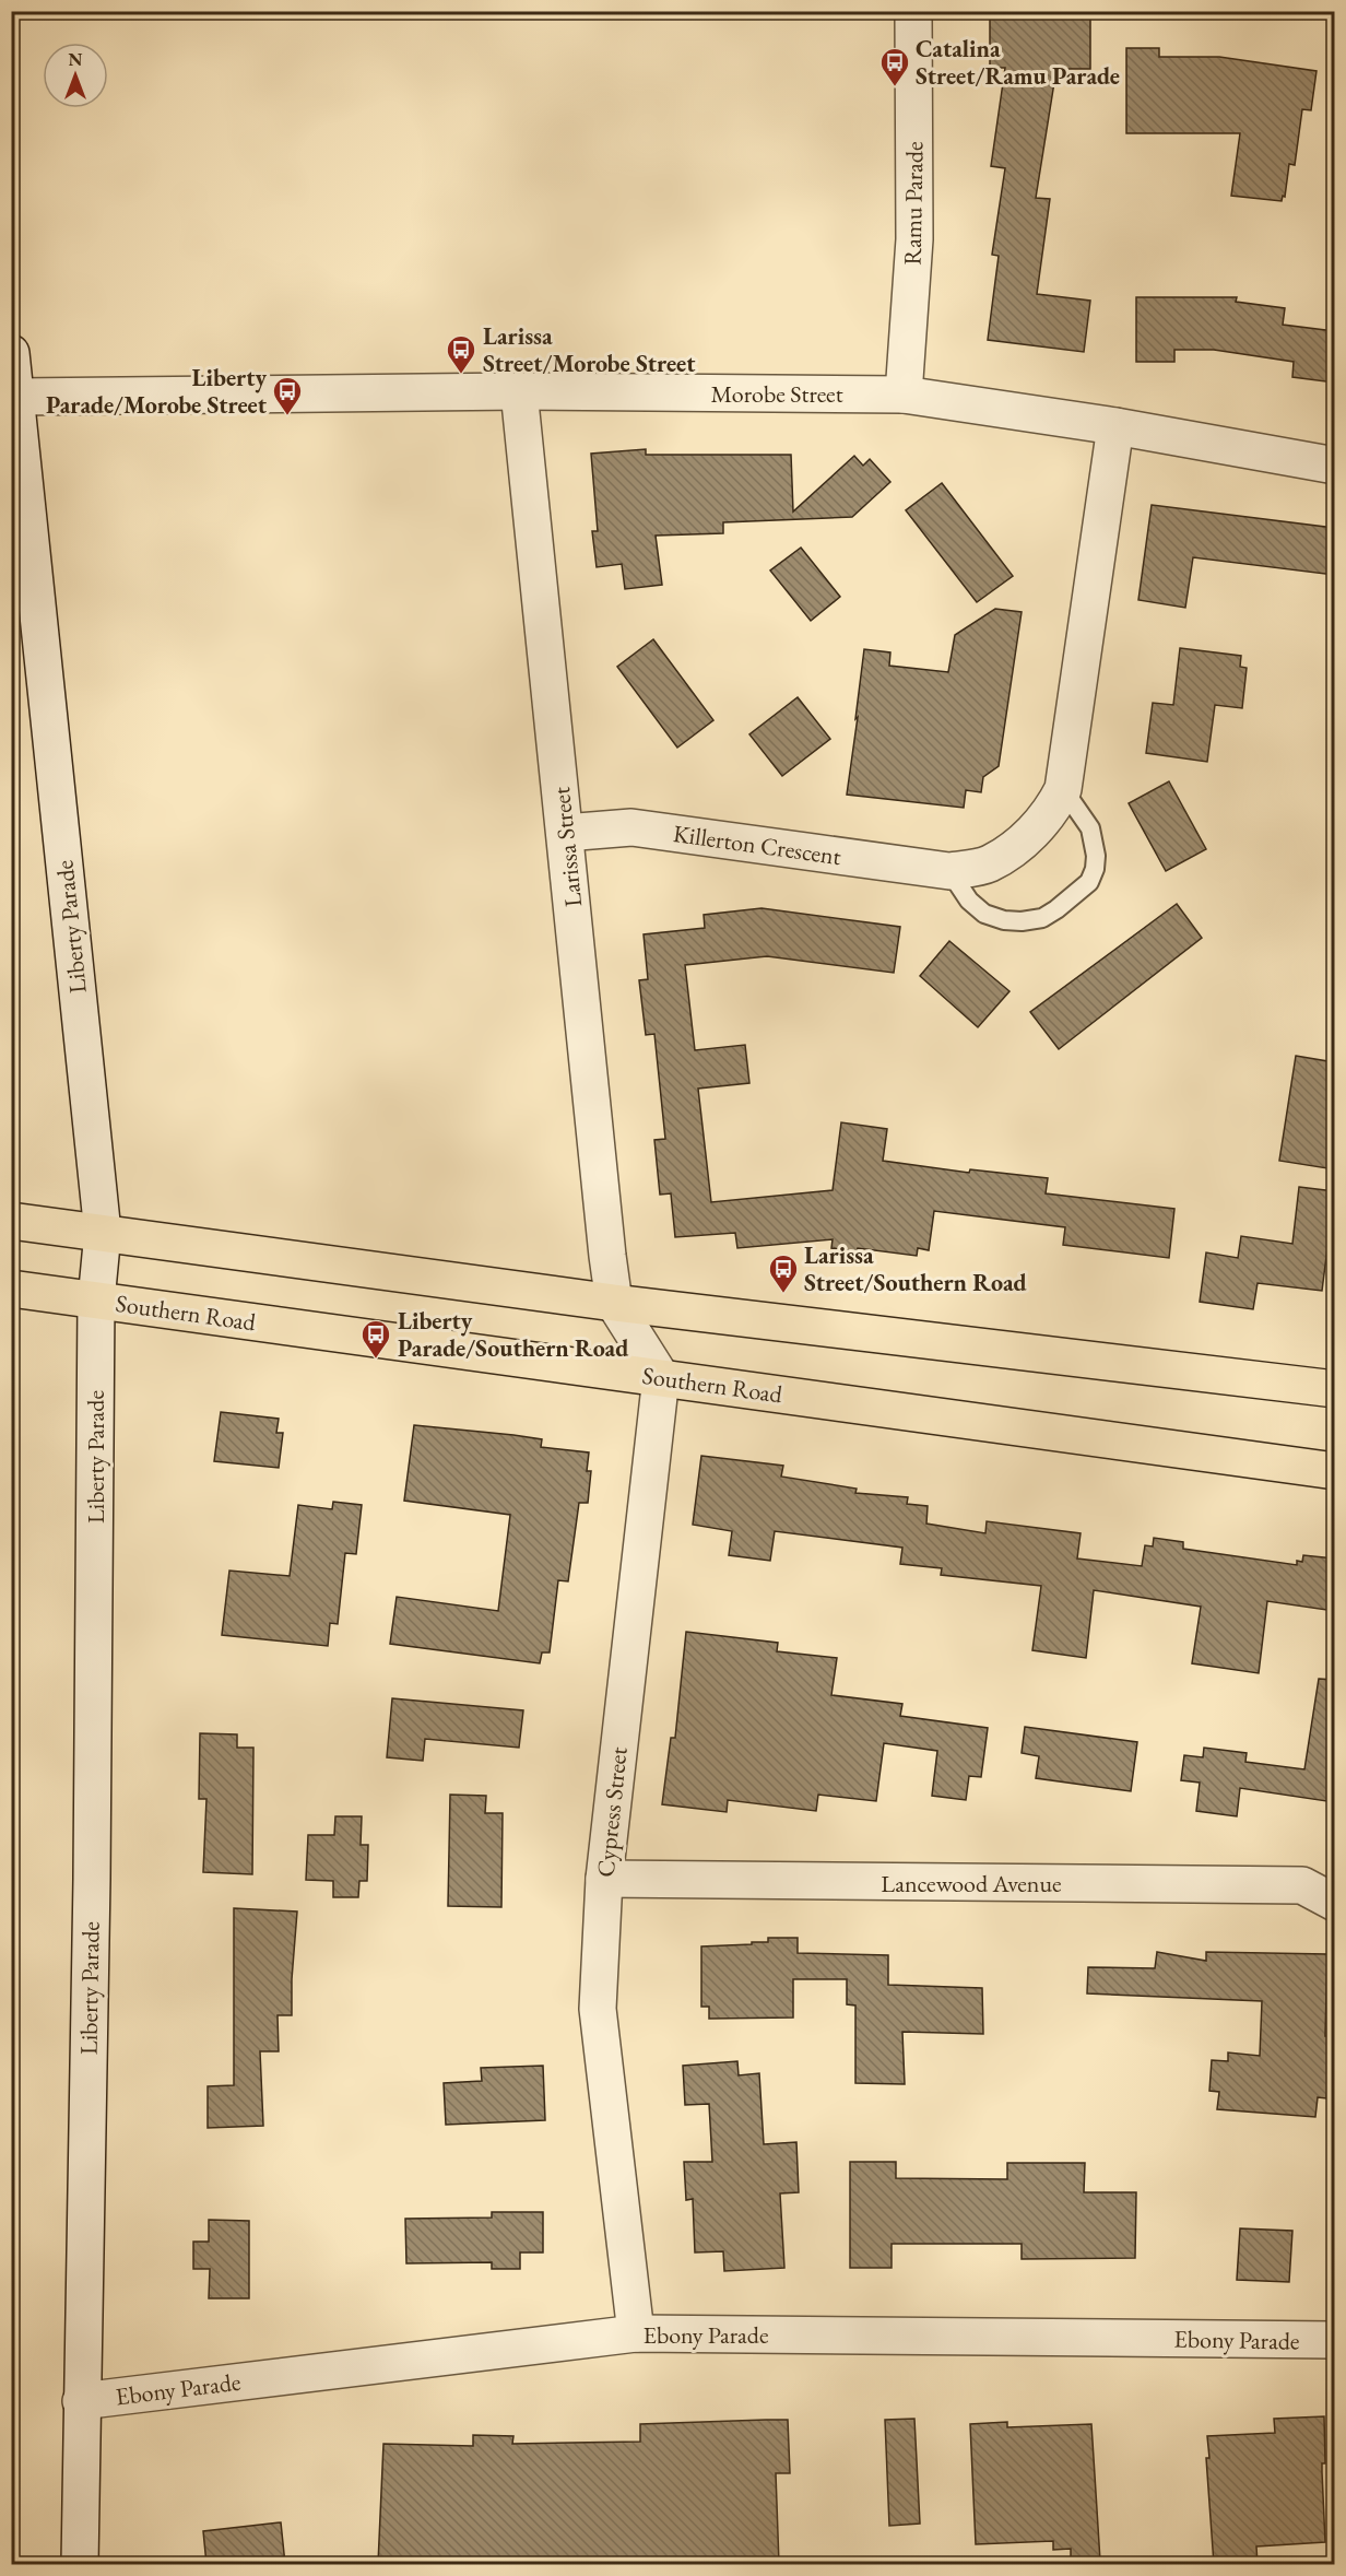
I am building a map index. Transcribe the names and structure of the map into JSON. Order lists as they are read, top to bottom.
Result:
{
  "streets": {
    "main road": ["Southern Road"],
    "street": [
      "Ramu Parade",
      "Morobe Street",
      "Killerton Crescent",
      "Larissa Street",
      "Liberty Parade",
      "Cypress Street",
      "Lancewood Avenue",
      "Ebony Parade"
    ]
  },
  "crossings": [
    ["Ramu Parade", "Morobe Street"],
    ["Morobe Street", "Killerton Crescent"],
    ["Morobe Street", "Larissa Street"],
    ["Morobe Street", "Liberty Parade"],
    ["Killerton Crescent", "Larissa Street"],
    ["Liberty Parade", "Southern Road"],
    ["Liberty Parade", "Ebony Parade"],
    ["Southern Road", "Cypress Street"],
    ["Cypress Street", "Lancewood Avenue"],
    ["Cypress Street", "Ebony Parade"]
  ],
  "places": {
    "bus stop": [
      "Catalina Street/Ramu Parade",
      "Larissa Street/Morobe Street",
      "Liberty Parade/Morobe Street",
      "Larissa Street/Southern Road",
      "Liberty Parade/Southern Road"
    ]
  },
  "north": "top"
}
